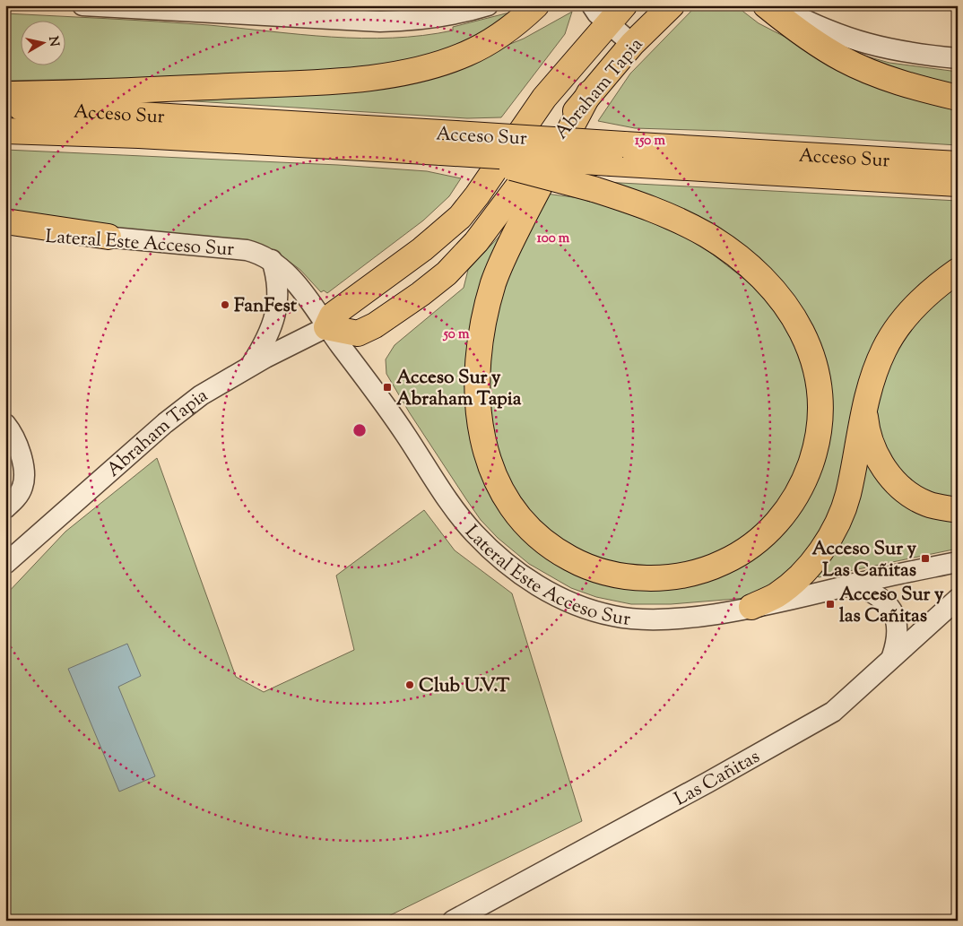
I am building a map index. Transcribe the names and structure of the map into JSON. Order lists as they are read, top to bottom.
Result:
{
  "streets": {
    "main road": ["Abraham Tapia", "Acceso Sur"],
    "street": ["Lateral Este Acceso Sur", "Las Cañitas"]
  },
  "crossings": [
    ["Abraham Tapia", "Lateral Este Acceso Sur"]
  ],
  "places": {
    "other": ["FanFest", "Club U.V.T"],
    "transit": ["Acceso Sur y Abraham Tapia", "Acceso Sur y Las Cañitas", "Acceso Sur y las Cañitas"]
  },
  "north": "right",
  "rings": ["150 m", "100 m", "50 m"]
}
